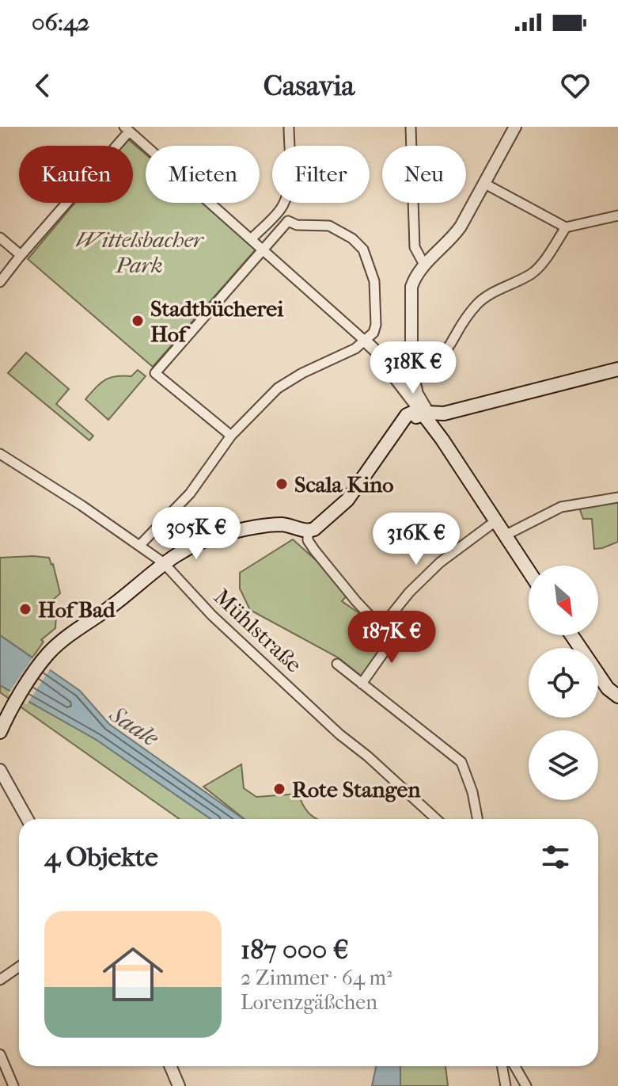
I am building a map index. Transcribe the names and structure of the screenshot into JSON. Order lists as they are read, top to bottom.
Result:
{
  "streets": {
    "street": ["Mühlstraße"]
  },
  "water": ["Saale"],
  "parks": ["Wittelsbacher Park"],
  "places": [
    "Stadtbücherei Hof",
    "Scala Kino",
    "Hof Bad",
    "Rote Stangen"
  ],
  "north": "bottom right",
  "page": {
    "status": "06:42",
    "header": "Casavia",
    "chip": [
      "Kaufen",
      "Mieten",
      "Filter",
      "Neu"
    ],
    "price": [
      "318K €",
      "305K €",
      "316K €",
      "187K €"
    ],
    "heading": "4 Objekte",
    "list": [
      {
        "name": "187 000 €",
        "note": "2 Zimmer · 64 m² · Lorenzgäßchen"
      }
    ]
  }
}
